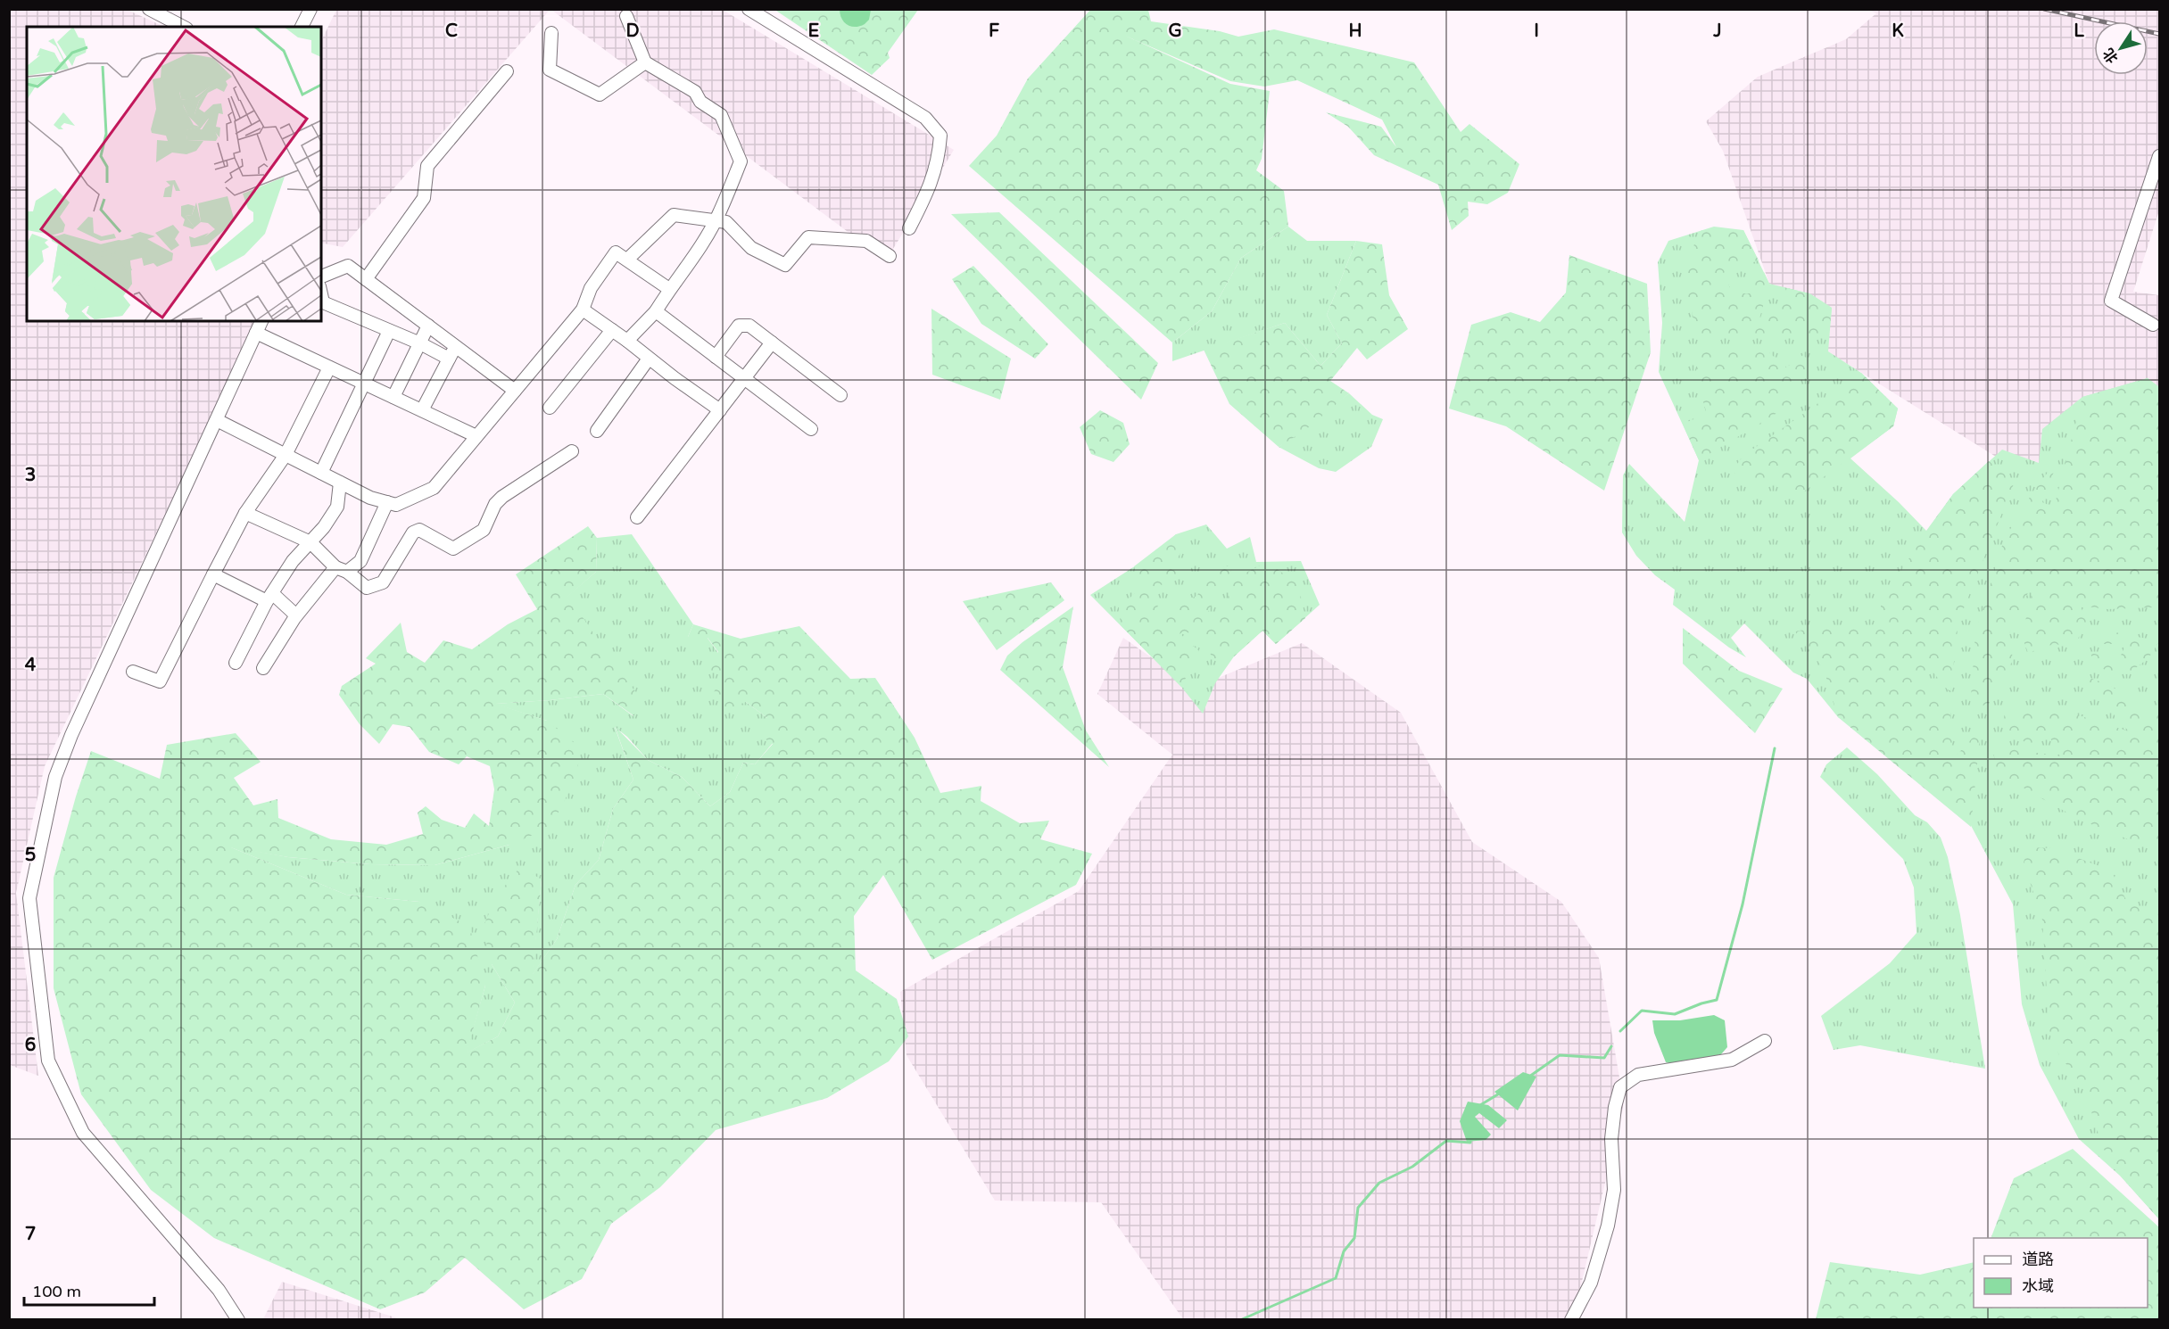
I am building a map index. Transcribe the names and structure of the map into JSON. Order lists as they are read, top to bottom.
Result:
{
  "legend": ["道路", "水域"],
  "scale_bar": "100 m",
  "north": "bottom left",
  "grid": {
    "columns": [
      "C",
      "D",
      "E",
      "F",
      "G",
      "H",
      "I",
      "J",
      "K",
      "L"
    ],
    "rows": [
      "3",
      "4",
      "5",
      "6",
      "7"
    ]
  }
}
